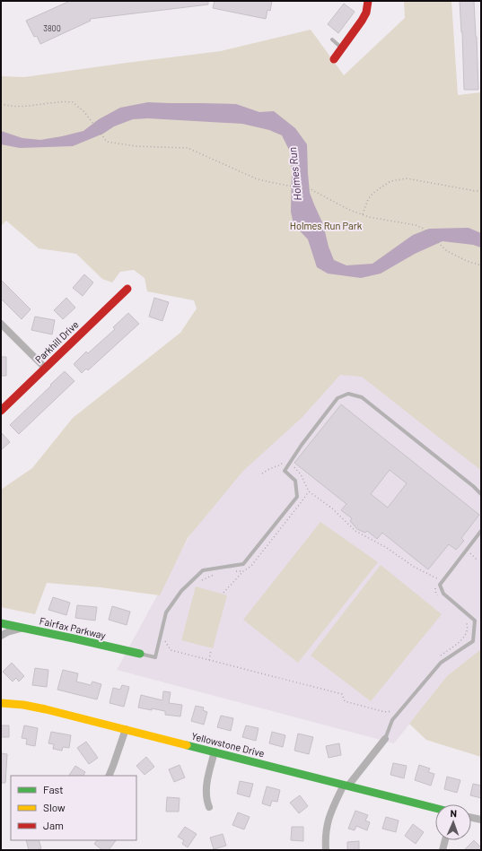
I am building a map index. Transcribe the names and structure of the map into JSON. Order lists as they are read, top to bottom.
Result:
{
  "streets": {
    "street": ["Parkhill Drive", "Fairfax Parkway", "Yellowstone Drive"]
  },
  "water": ["Holmes Run"],
  "parks": ["Holmes Run Park"],
  "house_numbers": ["3800"],
  "legend": ["Fast", "Slow", "Jam"],
  "north": "top"
}
